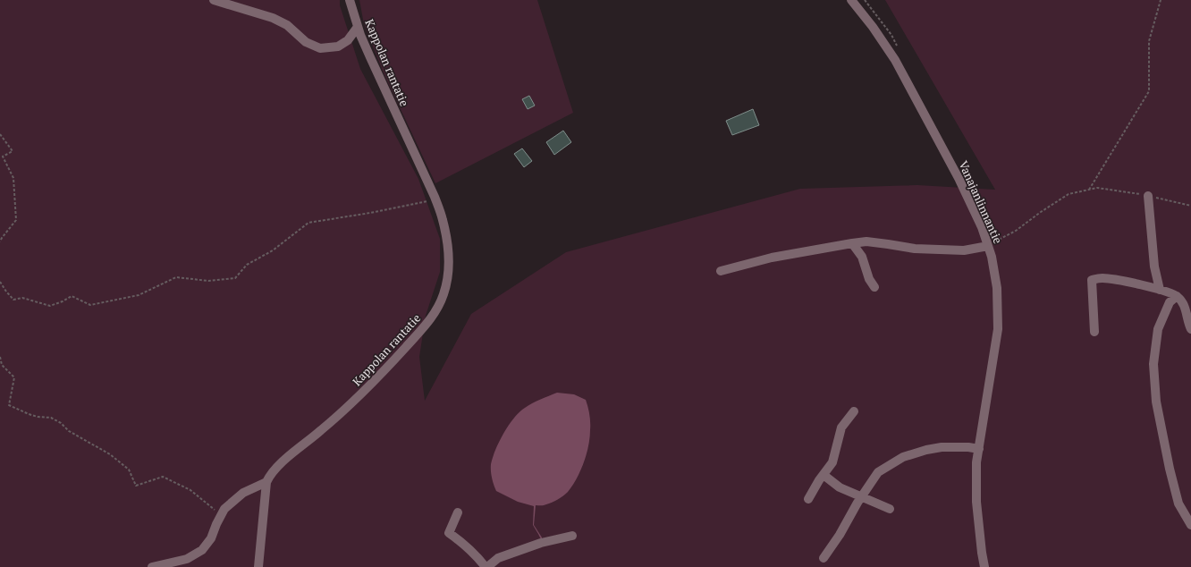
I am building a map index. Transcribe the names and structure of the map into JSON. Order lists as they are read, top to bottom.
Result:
{
  "streets": {
    "street": ["Kappolan rantatie", "Vanajanlinnantie"]
  }
}
